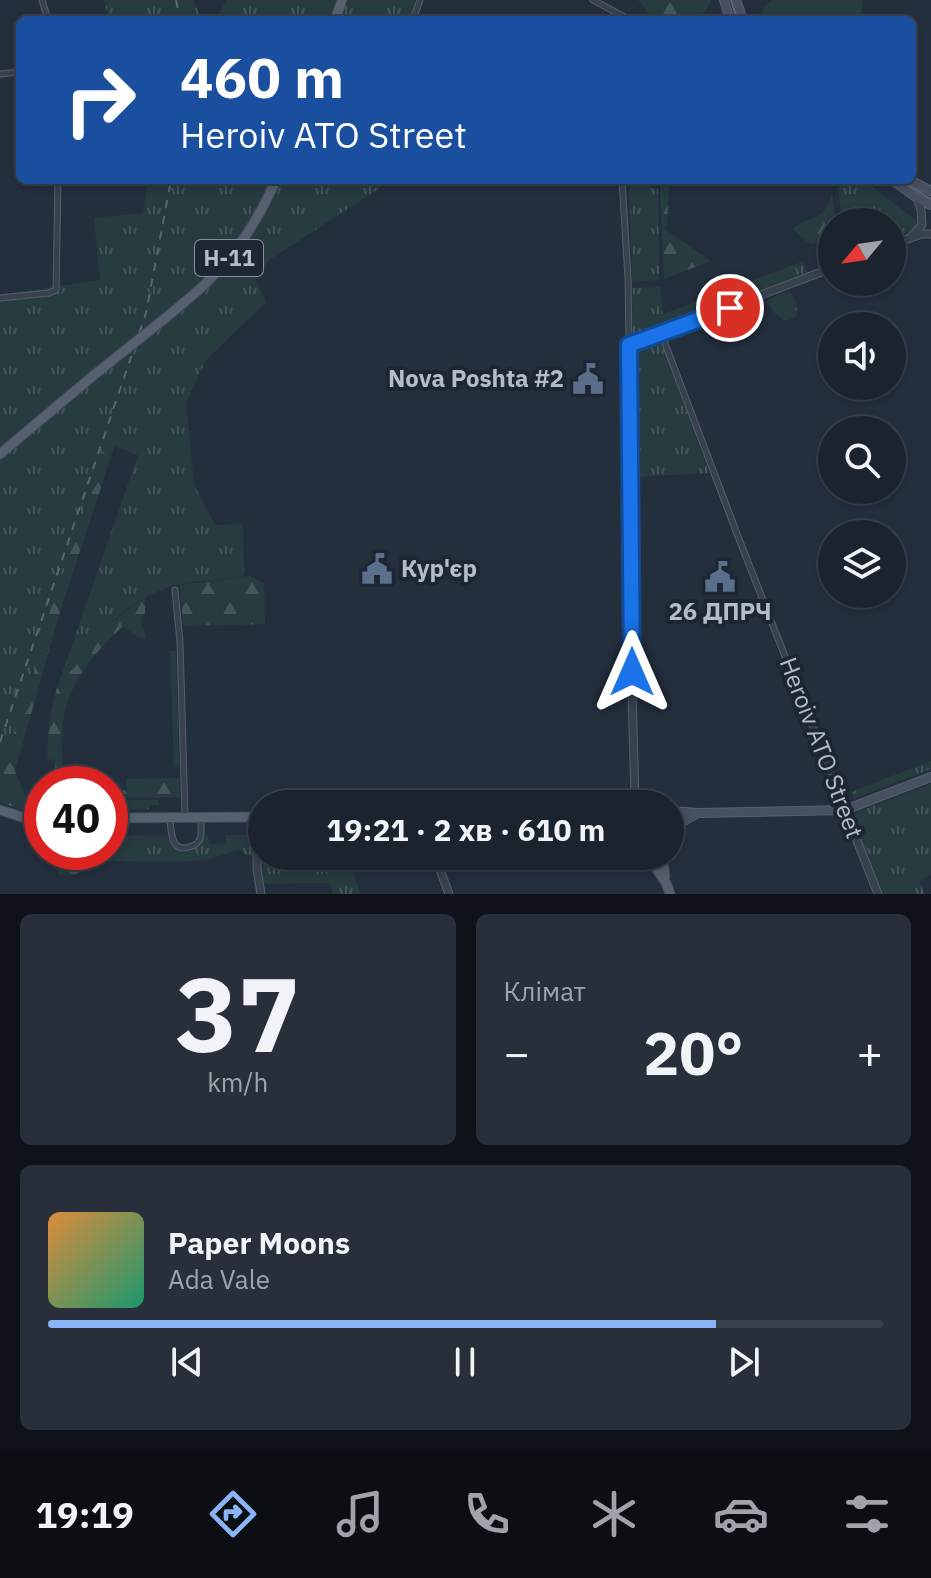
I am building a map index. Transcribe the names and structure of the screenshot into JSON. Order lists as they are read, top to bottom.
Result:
{
  "streets": {
    "main road": ["Н-11"],
    "street": ["Heroiv ATO Street"]
  },
  "places": {
    "public building": ["Nova Poshta #2", "Кур'єр", "26 ДПРЧ"]
  },
  "north": "bottom left",
  "page": {
    "turn": ["460 m", "Heroiv ATO Street"],
    "limit": "40",
    "trip": "19:21 · 2 хв · 610 m",
    "tile": [
      ["37", "km/h"],
      "Клімат"
    ],
    "heat": ["−", "20°", "+"],
    "song": ["Paper Moons", "Ada Vale"],
    "tabs": "19:19"
  }
}
